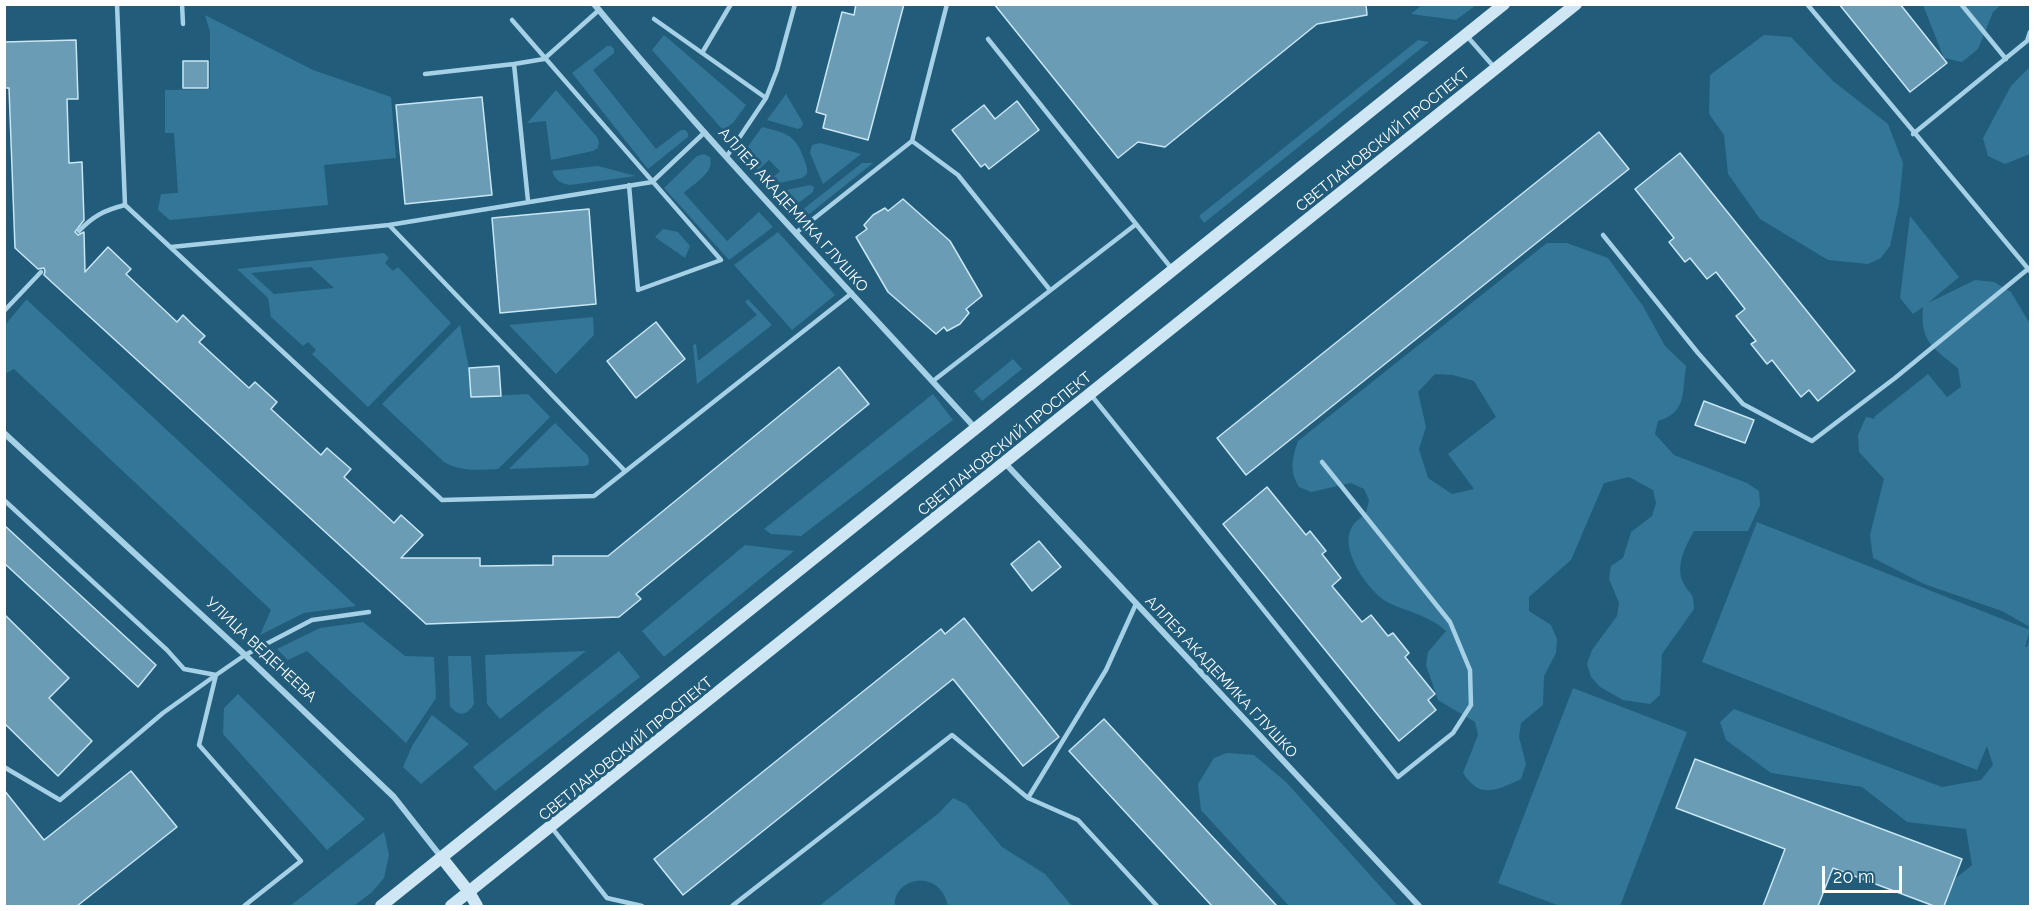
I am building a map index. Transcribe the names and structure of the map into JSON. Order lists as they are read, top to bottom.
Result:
{
  "streets": {
    "main road": ["СВЕТЛАНОВСКИЙ ПРОСПЕКТ", "УЛИЦА ВЕДЕНЕЕВА"],
    "street": ["АЛЛЕЯ АКАДЕМИКА ГЛУШКО"]
  },
  "crossings": [
    ["СВЕТЛАНОВСКИЙ ПРОСПЕКТ", "АЛЛЕЯ АКАДЕМИКА ГЛУШКО"],
    ["СВЕТЛАНОВСКИЙ ПРОСПЕКТ", "УЛИЦА ВЕДЕНЕЕВА"]
  ],
  "scale_bar": "20 m"
}
